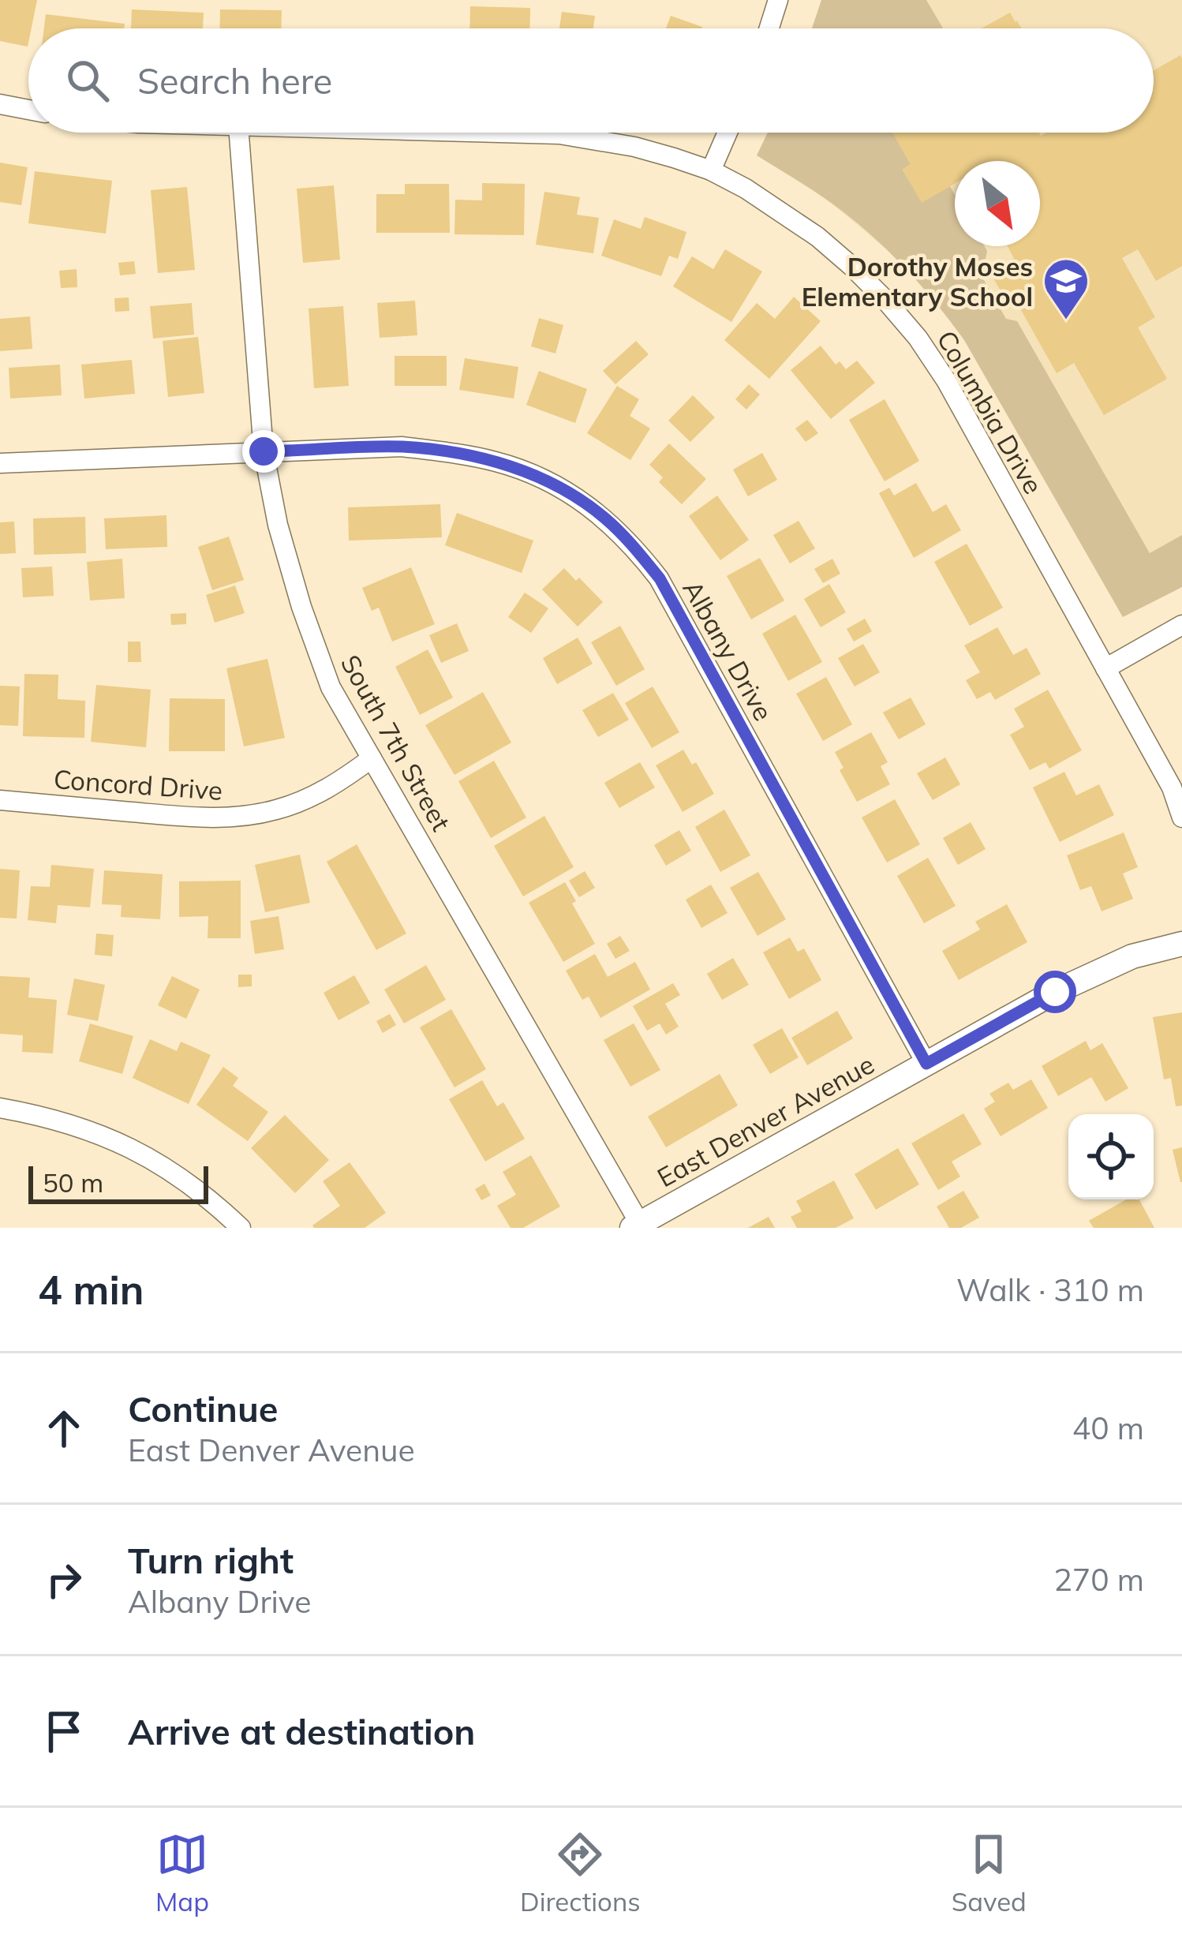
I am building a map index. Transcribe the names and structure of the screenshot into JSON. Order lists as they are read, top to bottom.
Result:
{
  "streets": {
    "street": [
      "Columbia Drive",
      "Albany Drive",
      "South 7th Street",
      "Concord Drive",
      "East Denver Avenue"
    ]
  },
  "crossings": [
    ["Albany Drive", "South 7th Street"],
    ["Albany Drive", "East Denver Avenue"],
    ["South 7th Street", "Concord Drive"],
    ["South 7th Street", "East Denver Avenue"]
  ],
  "places": {
    "school or university": ["Dorothy Moses Elementary School"]
  },
  "scale_bar": "50 m",
  "north": "bottom right",
  "page": {
    "search": "Search here",
    "scale": "50 m",
    "heading": ["4 min", "Walk · 310 m"],
    "list": [
      ["Continue", "East Denver Avenue", "40 m"],
      ["Turn right", "Albany Drive", "270 m"],
      "Arrive at destination"
    ],
    "nav": ["Map", "Directions", "Saved"]
  }
}
